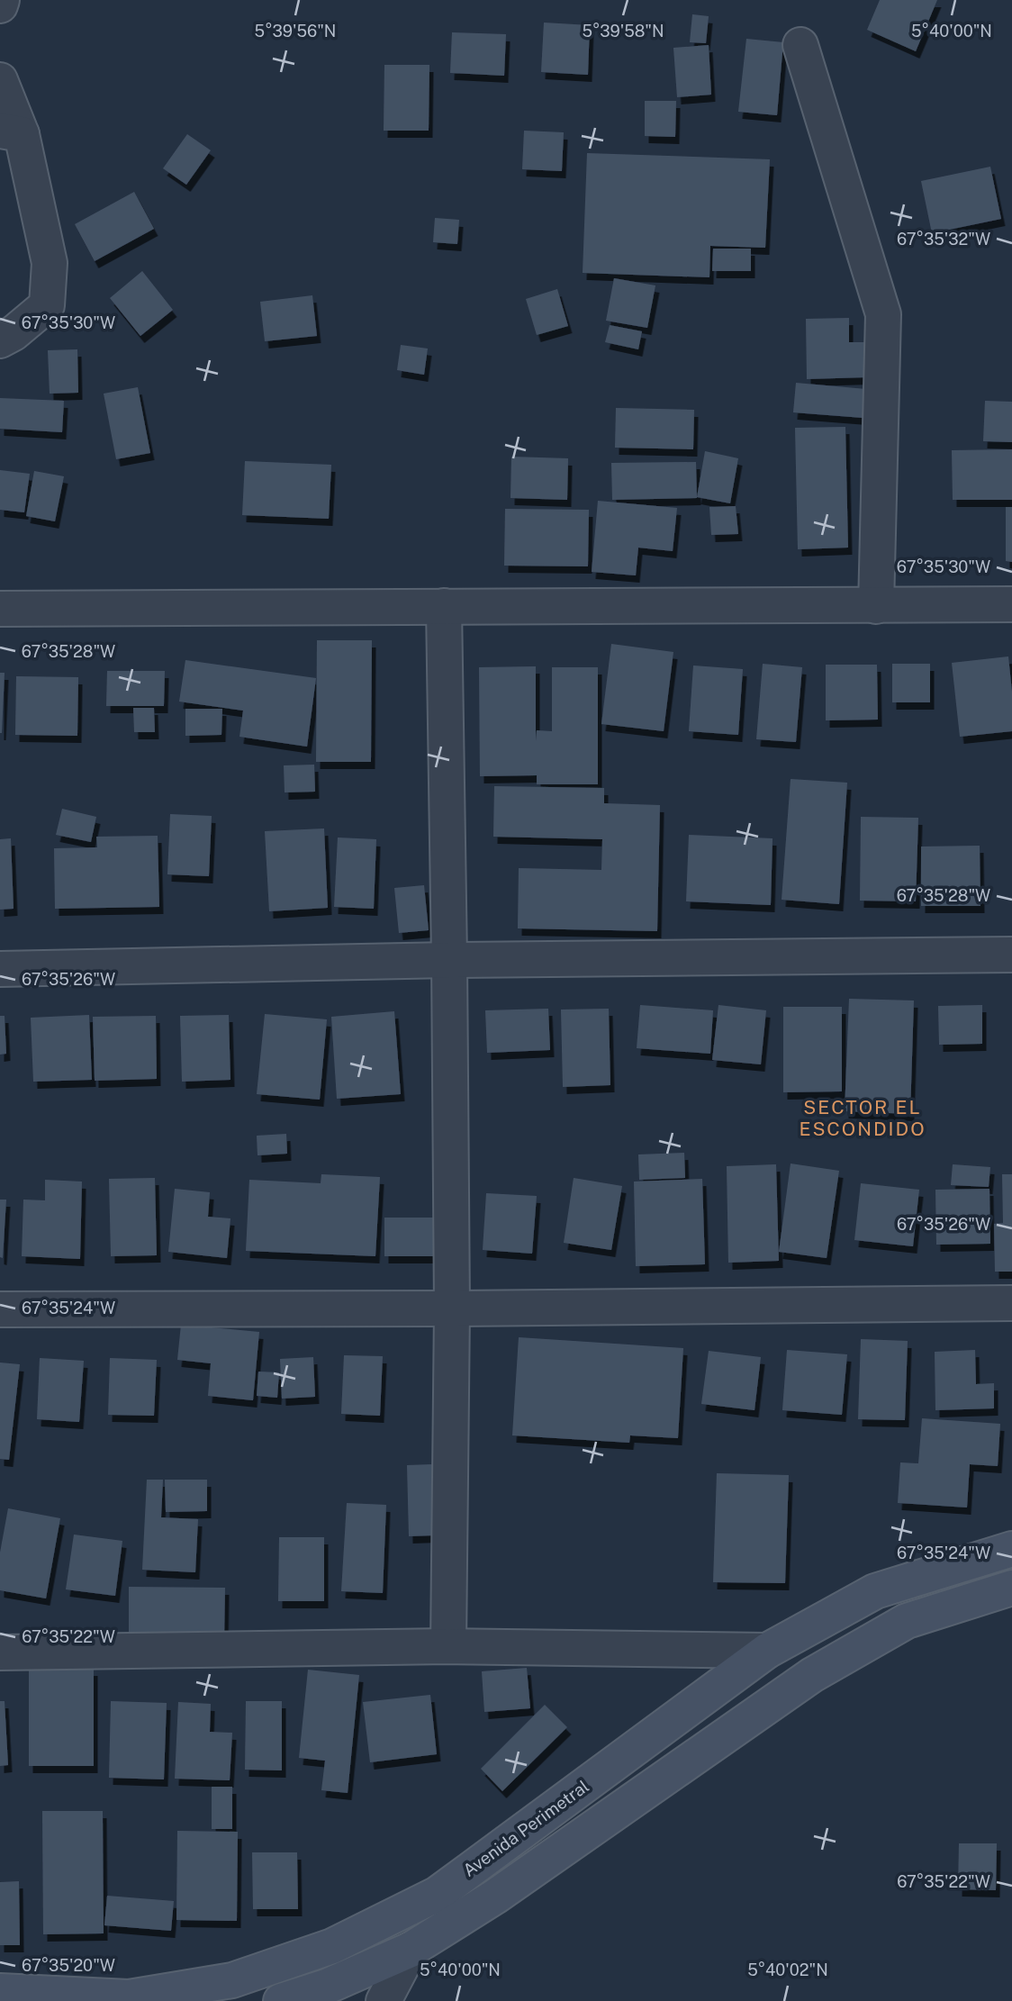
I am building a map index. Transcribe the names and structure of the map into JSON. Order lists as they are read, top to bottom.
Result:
{
  "streets": {
    "main road": ["Avenida Perimetral"]
  },
  "districts": ["SECTOR EL ESCONDIDO"],
  "coordinates": [
    "5°39'56\"N",
    "5°39'58\"N",
    "5°40'00\"N",
    "67°35'32\"W",
    "67°35'30\"W",
    "67°35'28\"W",
    "67°35'26\"W",
    "67°35'24\"W",
    "67°35'22\"W",
    "67°35'20\"W",
    "5°40'02\"N"
  ]
}
